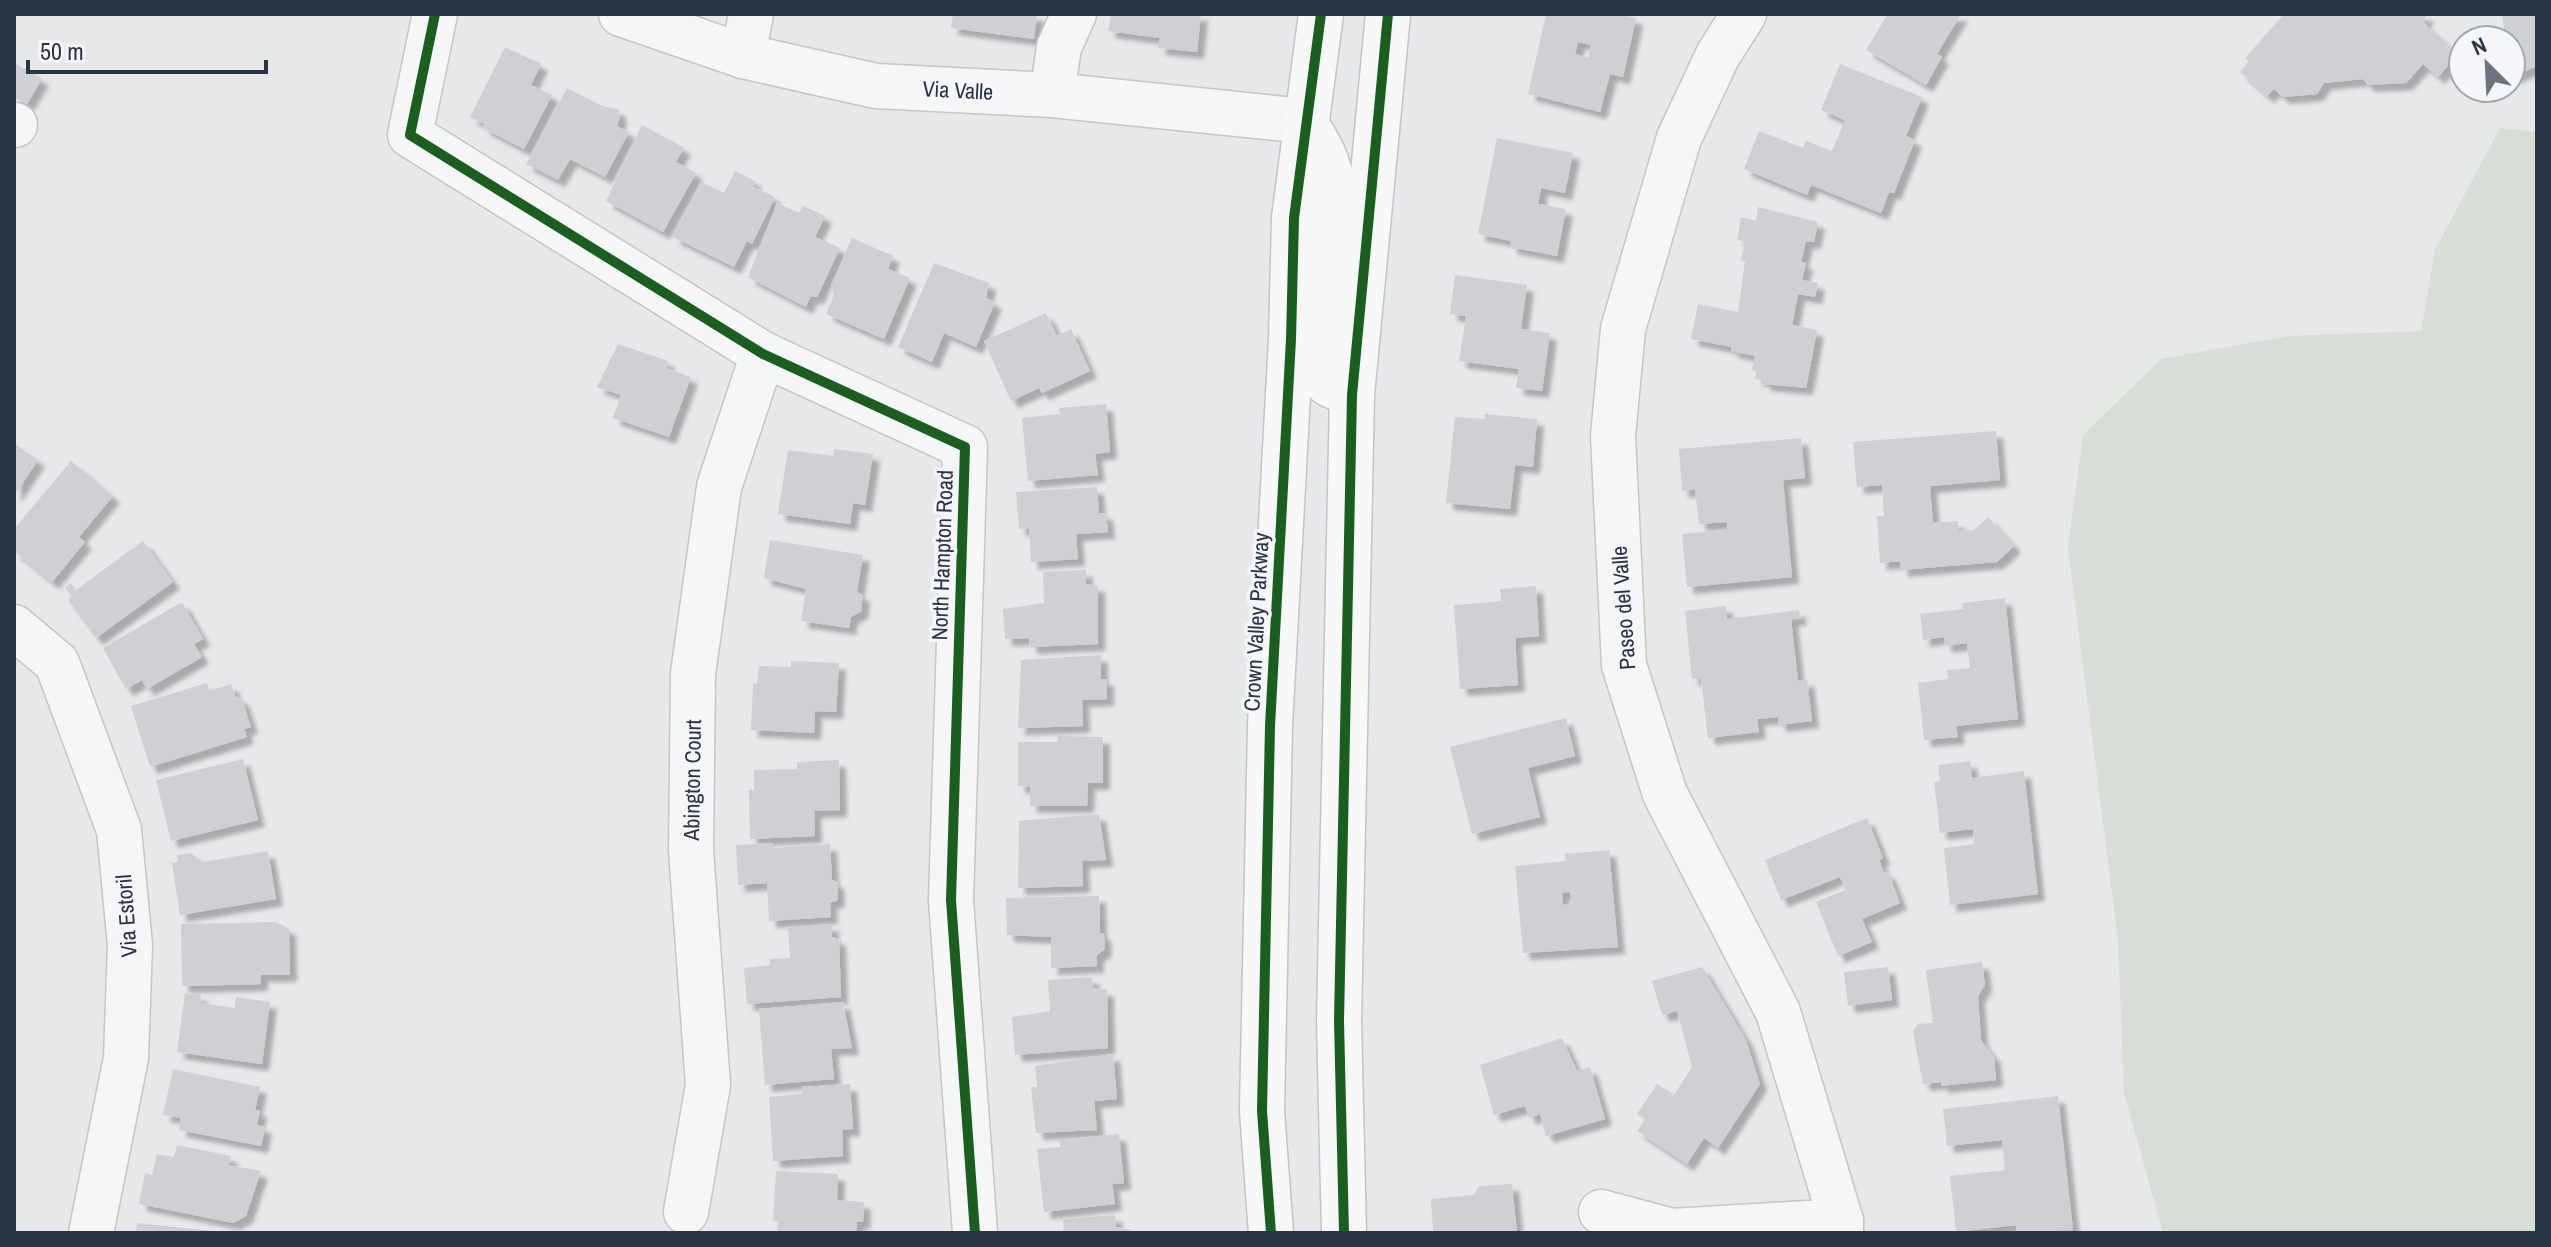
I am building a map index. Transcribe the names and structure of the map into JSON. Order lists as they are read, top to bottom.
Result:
{
  "streets": {
    "main road": ["Crown Valley Parkway"],
    "street": [
      "Via Valle",
      "North Hampton Road",
      "Paseo del Valle",
      "Abington Court",
      "Via Estoril"
    ]
  },
  "crossings": [
    ["Via Valle", "Crown Valley Parkway"],
    ["North Hampton Road", "Abington Court"]
  ],
  "scale_bar": "50 m",
  "north": "top left"
}
